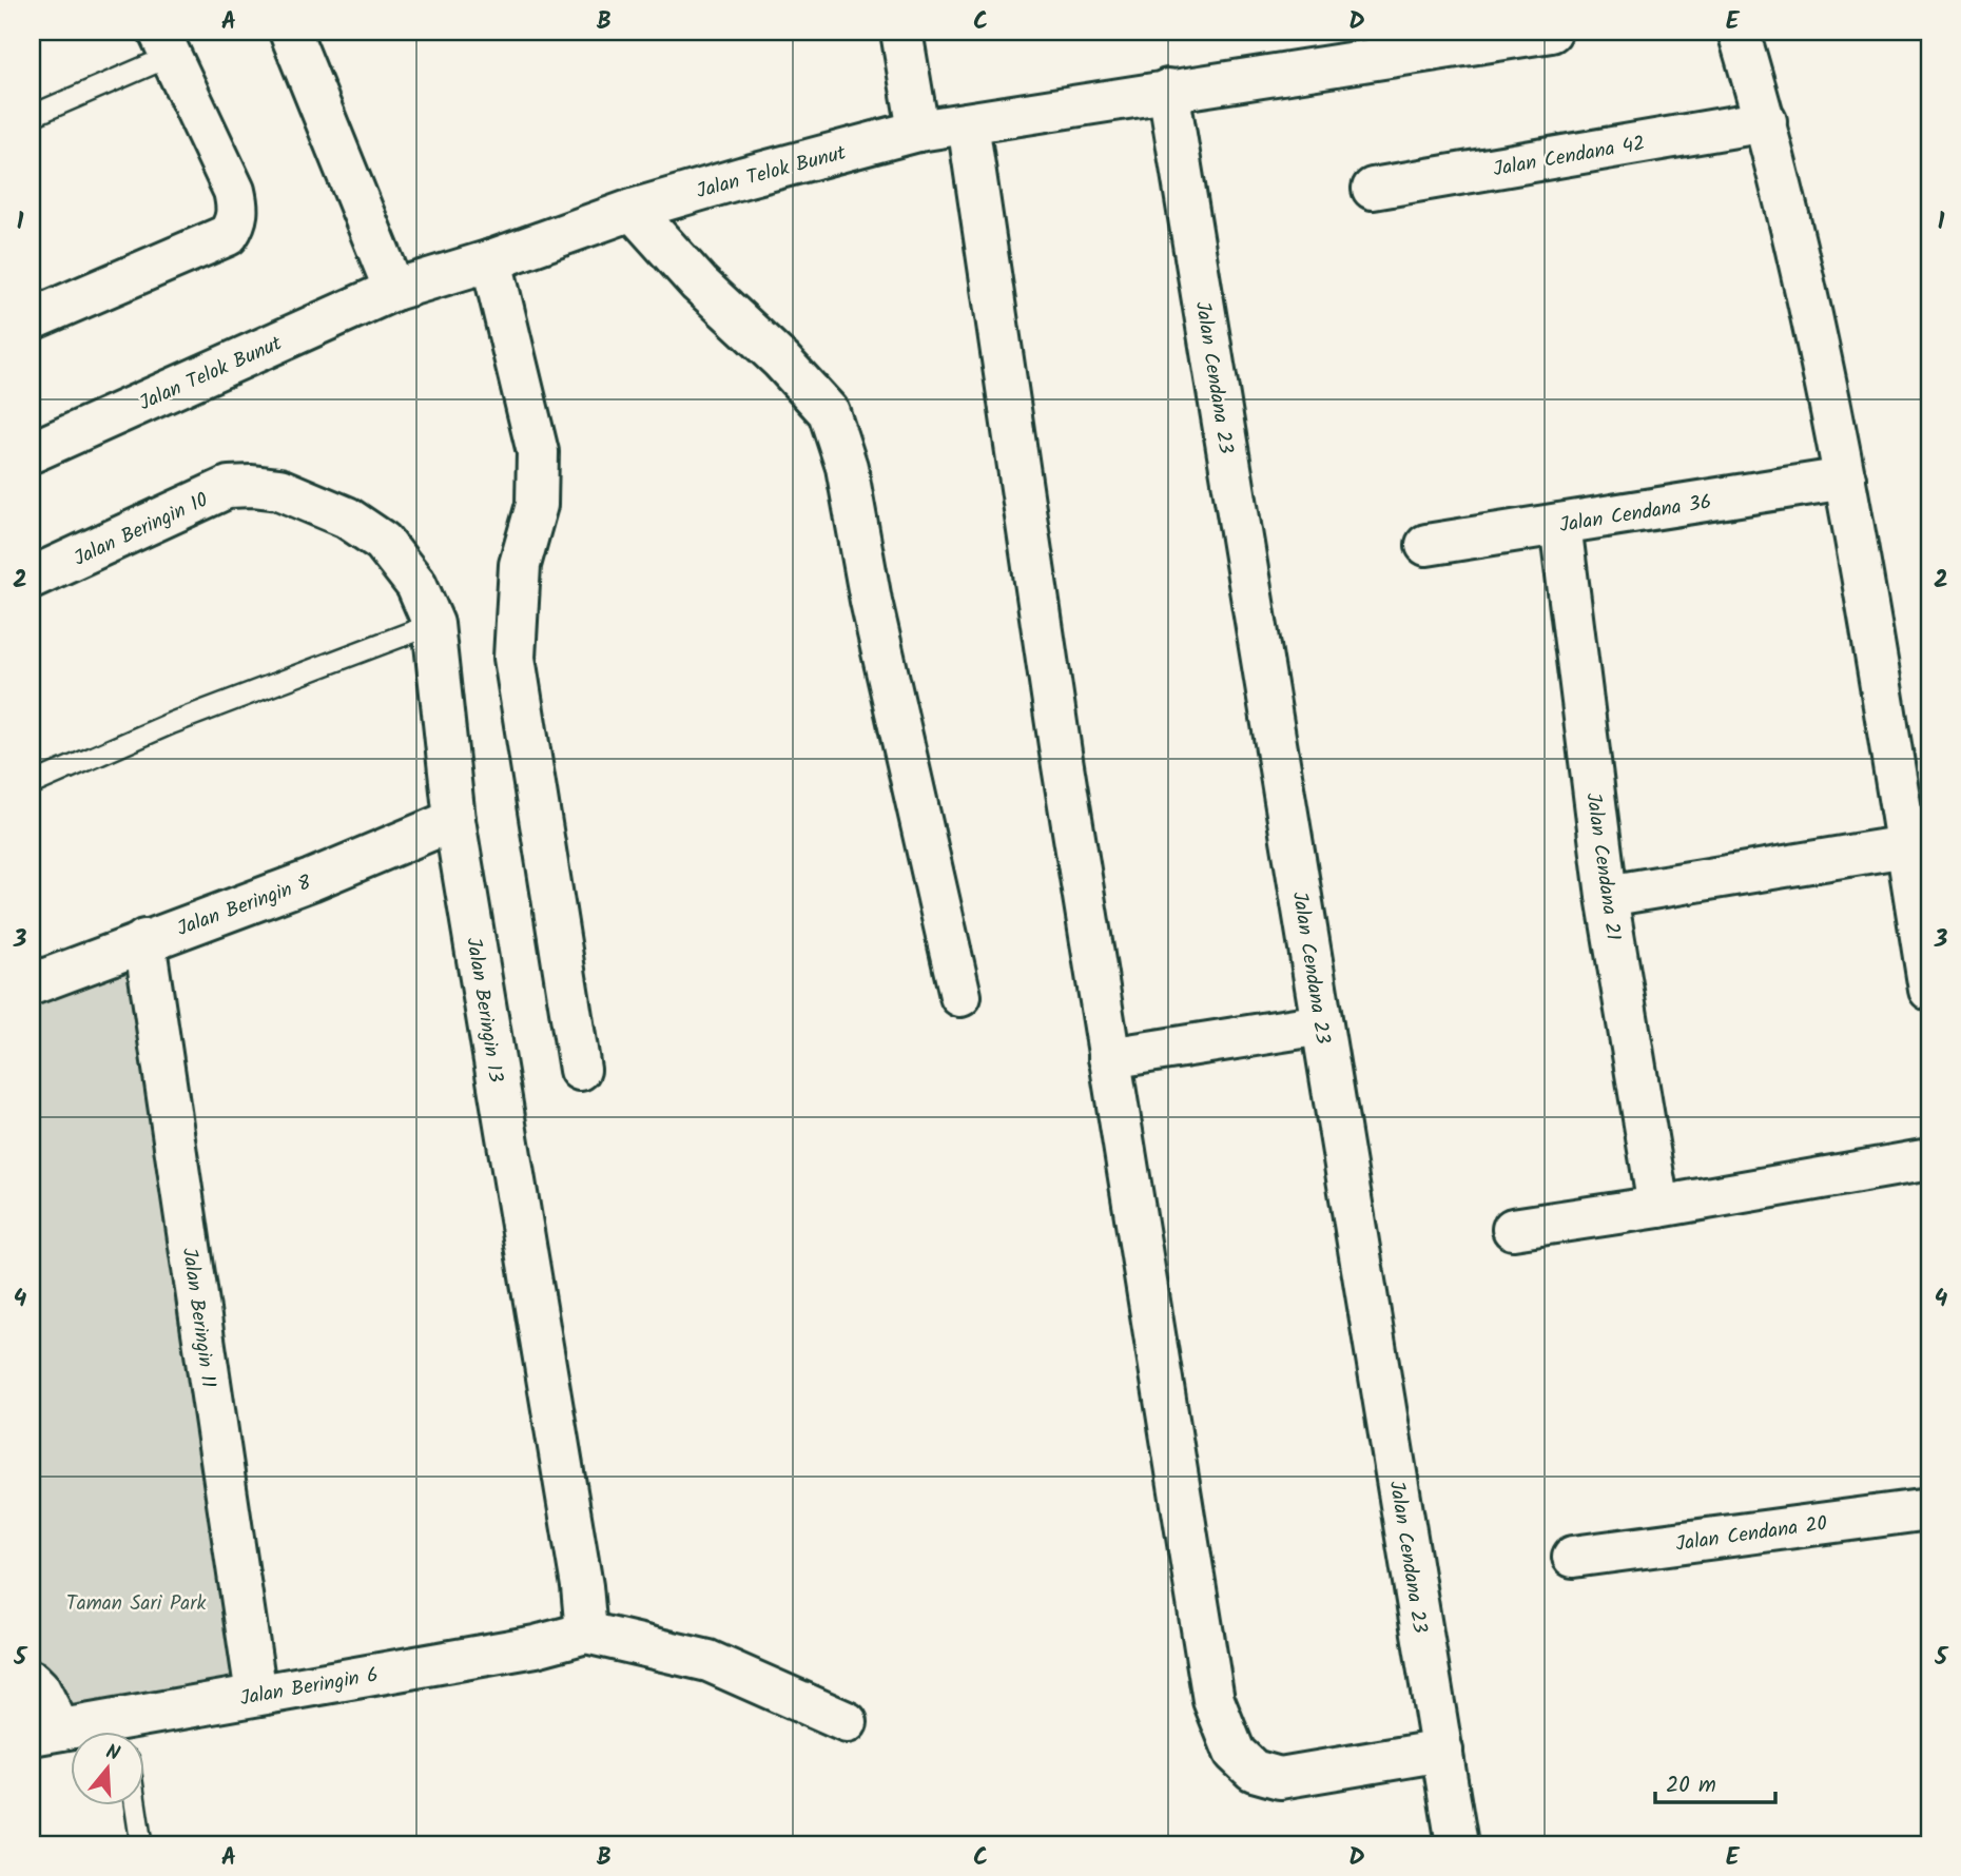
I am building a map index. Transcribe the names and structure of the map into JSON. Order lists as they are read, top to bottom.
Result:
{
  "streets": {
    "street": [
      "Jalan Cendana 42",
      "Jalan Telok Bunut",
      "Jalan Cendana 23",
      "Jalan Cendana 36",
      "Jalan Beringin 10",
      "Jalan Cendana 21",
      "Jalan Beringin 8",
      "Jalan Beringin 13",
      "Jalan Beringin 11",
      "Jalan Cendana 20",
      "Jalan Beringin 6"
    ]
  },
  "crossings": [
    ["Jalan Telok Bunut", "Jalan Cendana 23"],
    ["Jalan Cendana 36", "Jalan Cendana 21"],
    ["Jalan Beringin 10", "Jalan Beringin 13"],
    ["Jalan Beringin 8", "Jalan Beringin 13"],
    ["Jalan Beringin 8", "Jalan Beringin 11"],
    ["Jalan Beringin 13", "Jalan Beringin 6"],
    ["Jalan Beringin 11", "Jalan Beringin 6"]
  ],
  "parks": ["Taman Sari Park"],
  "scale_bar": "20 m",
  "north": "top",
  "grid": {
    "columns": [
      "A",
      "B",
      "C",
      "D",
      "E"
    ],
    "rows": [
      "1",
      "2",
      "3",
      "4",
      "5"
    ]
  }
}
